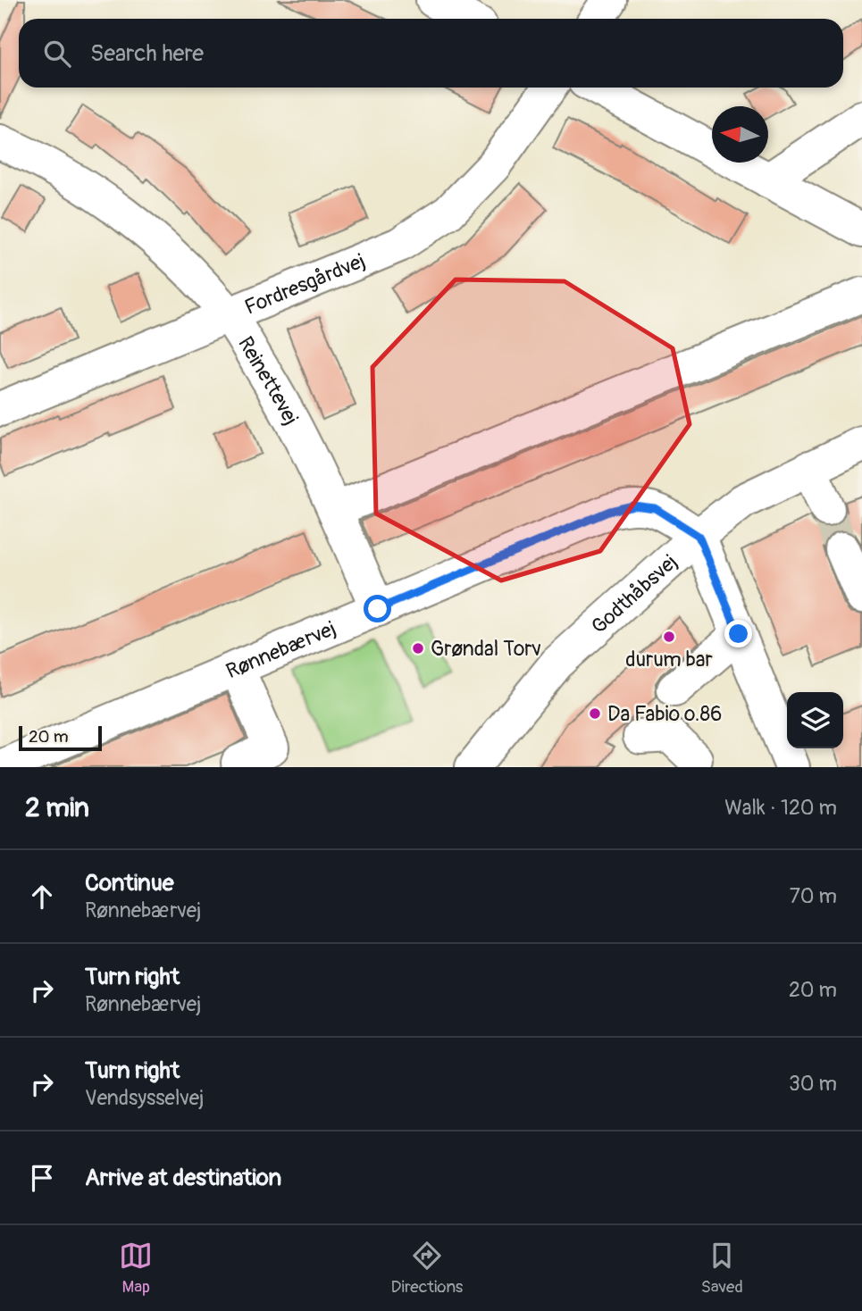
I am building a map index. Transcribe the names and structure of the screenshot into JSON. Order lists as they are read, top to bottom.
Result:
{
  "streets": {
    "street": [
      "Fordresgårdvej",
      "Reinettevej",
      "Godthåbsvej",
      "Rønnebærvej"
    ]
  },
  "crossings": [
    ["Fordresgårdvej", "Reinettevej"],
    ["Reinettevej", "Rønnebærvej"],
    ["Godthåbsvej", "Rønnebærvej"]
  ],
  "places": ["durum bar", "Grøndal Torv", "Da Fabio o.86"],
  "scale_bar": "20 m",
  "north": "left",
  "page": {
    "search": "Search here",
    "scale": "20 m",
    "heading": ["2 min", "Walk · 120 m"],
    "list": [
      ["Continue", "Rønnebærvej", "70 m"],
      ["Turn right", "Rønnebærvej", "20 m"],
      ["Turn right", "Vendsysselvej", "30 m"],
      "Arrive at destination"
    ],
    "nav": ["Map", "Directions", "Saved"]
  }
}
